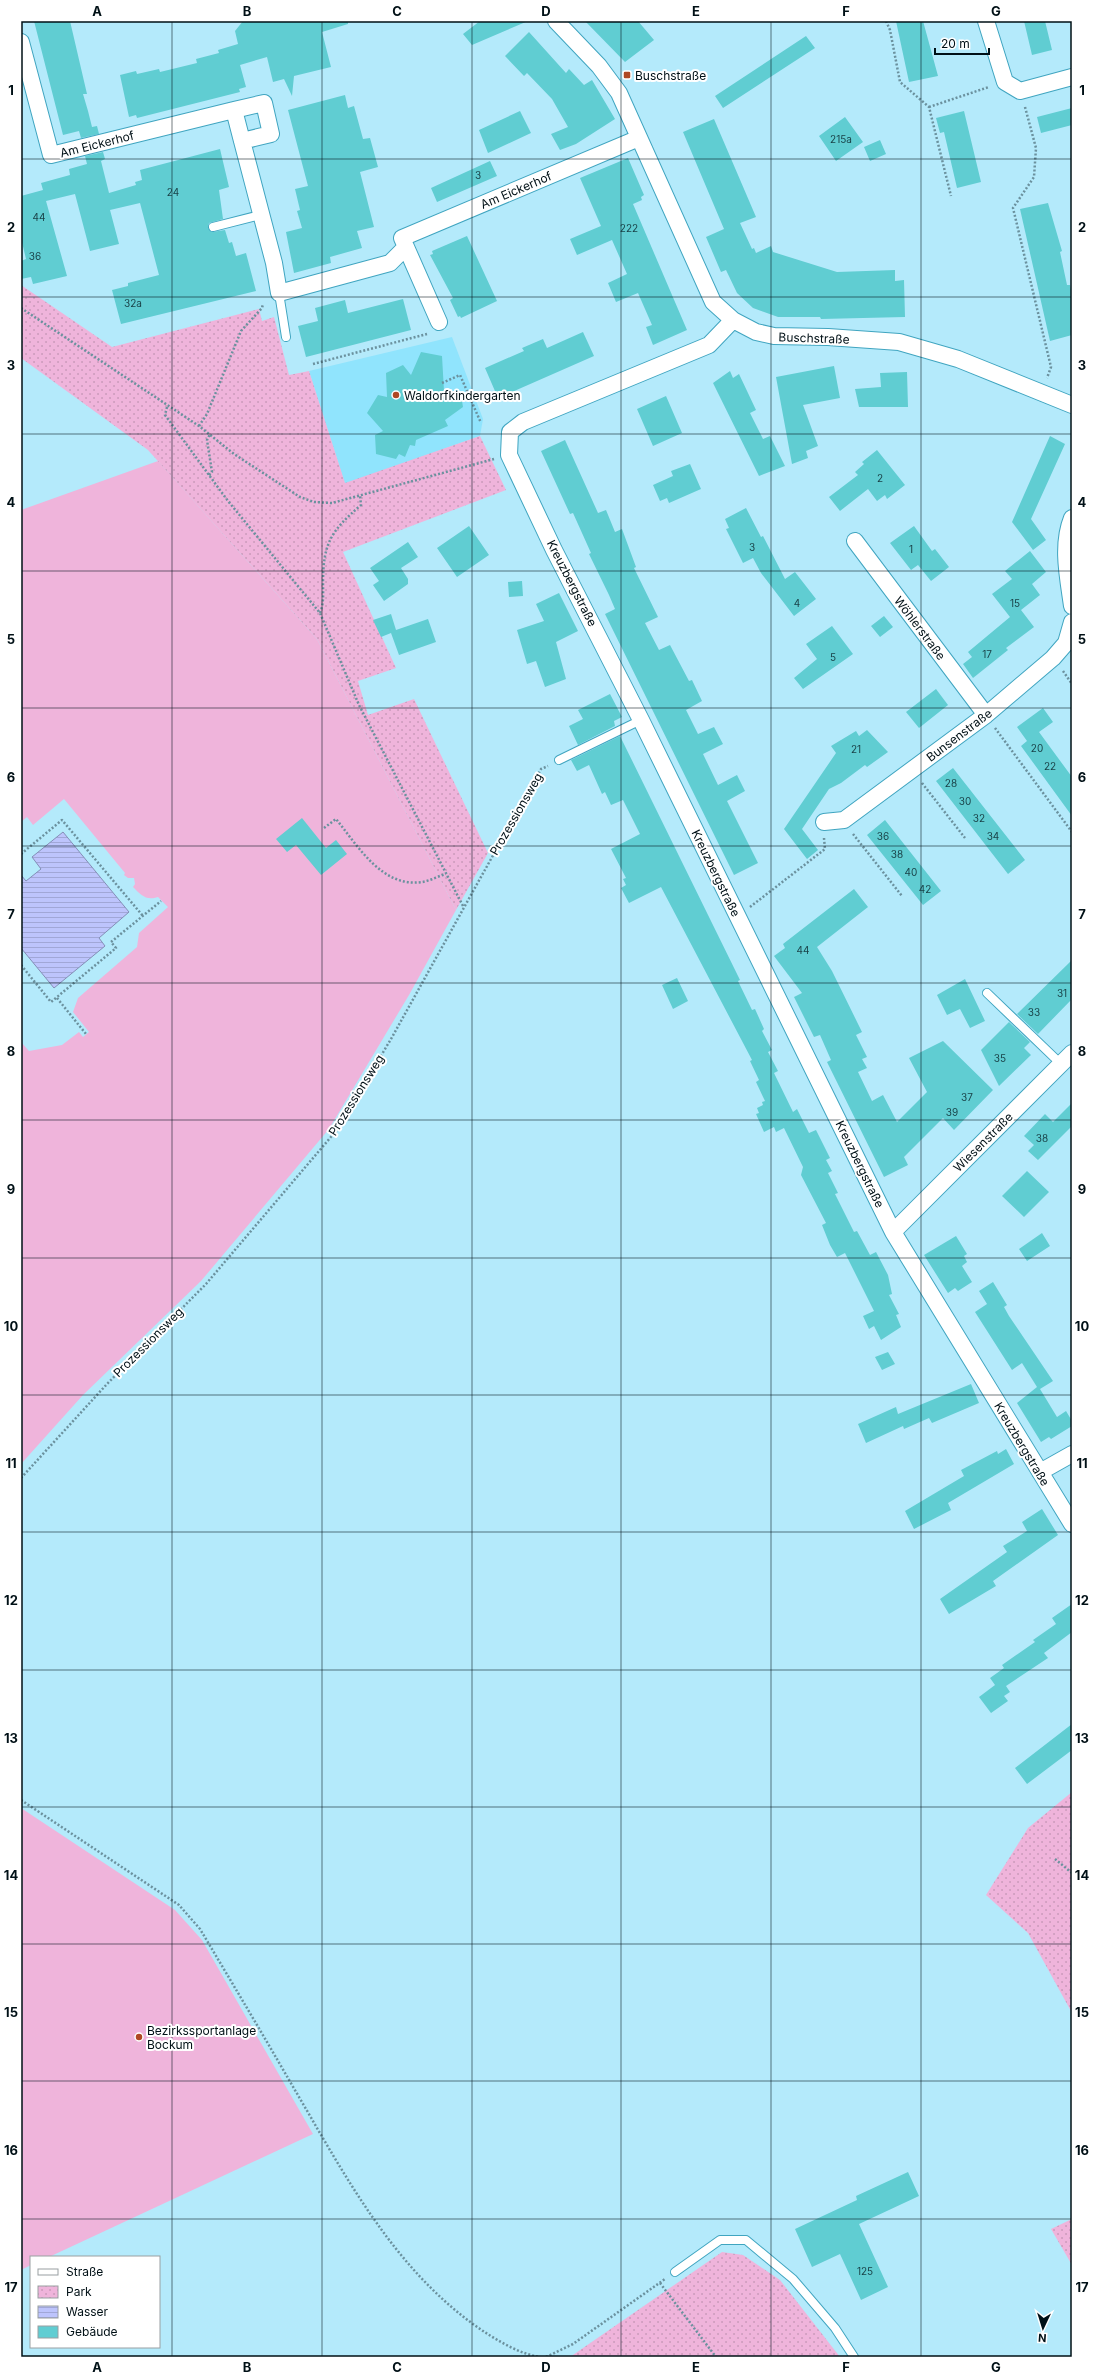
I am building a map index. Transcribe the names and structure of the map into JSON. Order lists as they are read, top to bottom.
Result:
{
  "streets": {
    "street": [
      "Am Eickerhof",
      "Buschstraße",
      "Kreuzbergstraße",
      "Wöhlerstraße",
      "Bunsenstraße",
      "Wiesenstraße"
    ],
    "path": ["Prozessionsweg"]
  },
  "crossings": [
    ["Am Eickerhof", "Buschstraße"],
    ["Buschstraße", "Kreuzbergstraße"],
    ["Kreuzbergstraße", "Wiesenstraße"],
    ["Wöhlerstraße", "Bunsenstraße"]
  ],
  "places": {
    "transit": ["Buschstraße"],
    "other": ["Waldorfkindergarten", "Bezirkssportanlage Bockum"]
  },
  "house_numbers": [
    "215a",
    "3",
    "24",
    "44",
    "222",
    "36",
    "32a",
    "2",
    "3",
    "1",
    "4",
    "15",
    "17",
    "5",
    "20",
    "21",
    "22",
    "28",
    "30",
    "32",
    "36",
    "34",
    "38",
    "40",
    "42",
    "44",
    "31",
    "33",
    "35",
    "37",
    "39",
    "38",
    "125"
  ],
  "legend": [
    "Straße",
    "Park",
    "Wasser",
    "Gebäude"
  ],
  "scale_bar": "20 m",
  "north": "bottom",
  "grid": {
    "columns": [
      "A",
      "B",
      "C",
      "D",
      "E",
      "F",
      "G"
    ],
    "rows": [
      "1",
      "2",
      "3",
      "4",
      "5",
      "6",
      "7",
      "8",
      "9",
      "10",
      "11",
      "12",
      "13",
      "14",
      "15",
      "16",
      "17"
    ]
  }
}
